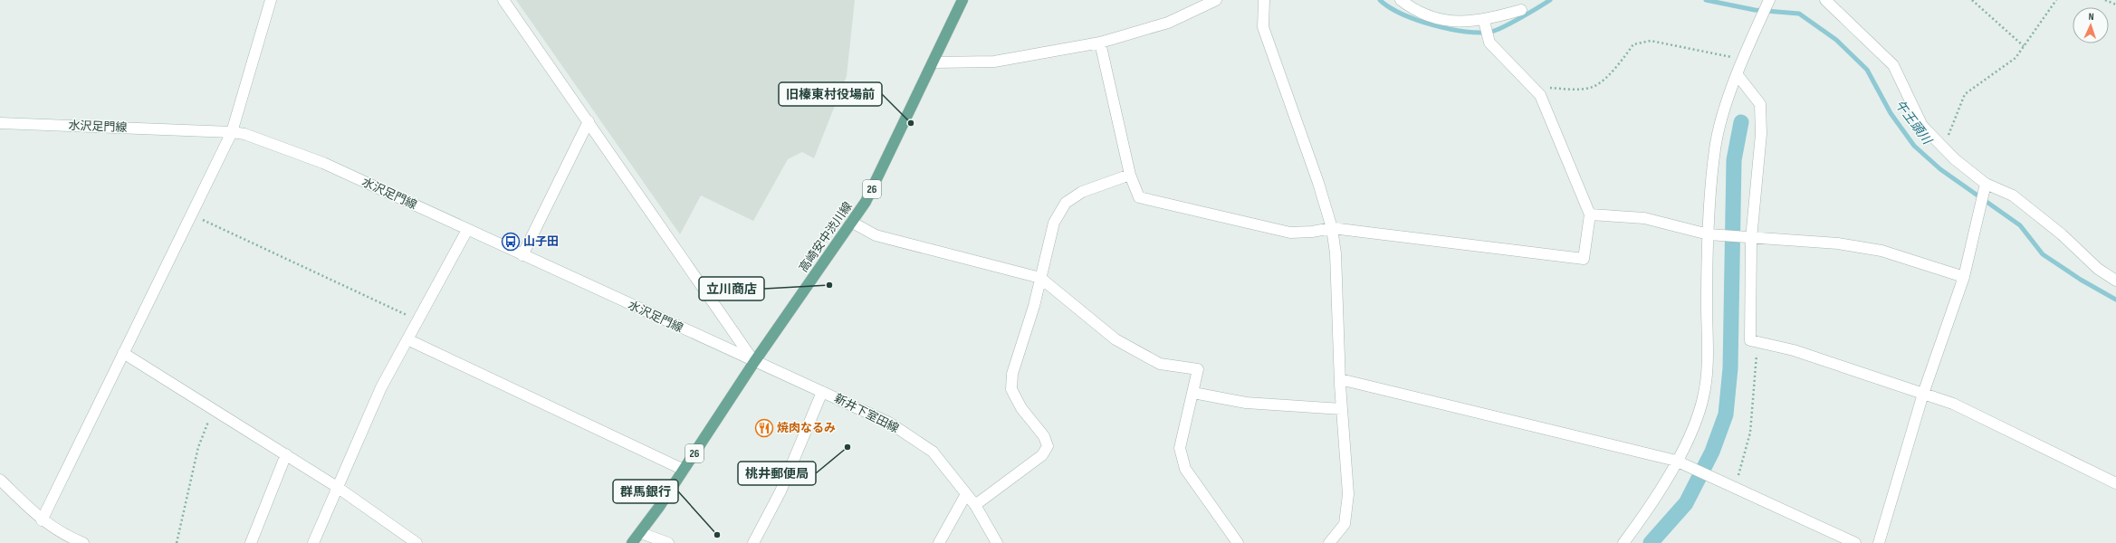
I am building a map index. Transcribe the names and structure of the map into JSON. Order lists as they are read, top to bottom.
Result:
{
  "streets": {
    "main road": ["26", "高崎安中渋川線"],
    "street": ["水沢足門線", "新井下室田線"]
  },
  "crossings": [
    ["水沢足門線", "高崎安中渋川線"],
    ["水沢足門線", "新井下室田線"],
    ["高崎安中渋川線", "新井下室田線"]
  ],
  "water": ["午王頭川"],
  "places": {
    "other": [
      "旧榛東村役場前",
      "立川商店",
      "桃井郵便局",
      "群馬銀行"
    ],
    "bus stop": ["山子田"],
    "restaurant": ["焼肉なるみ"]
  },
  "north": "top"
}
